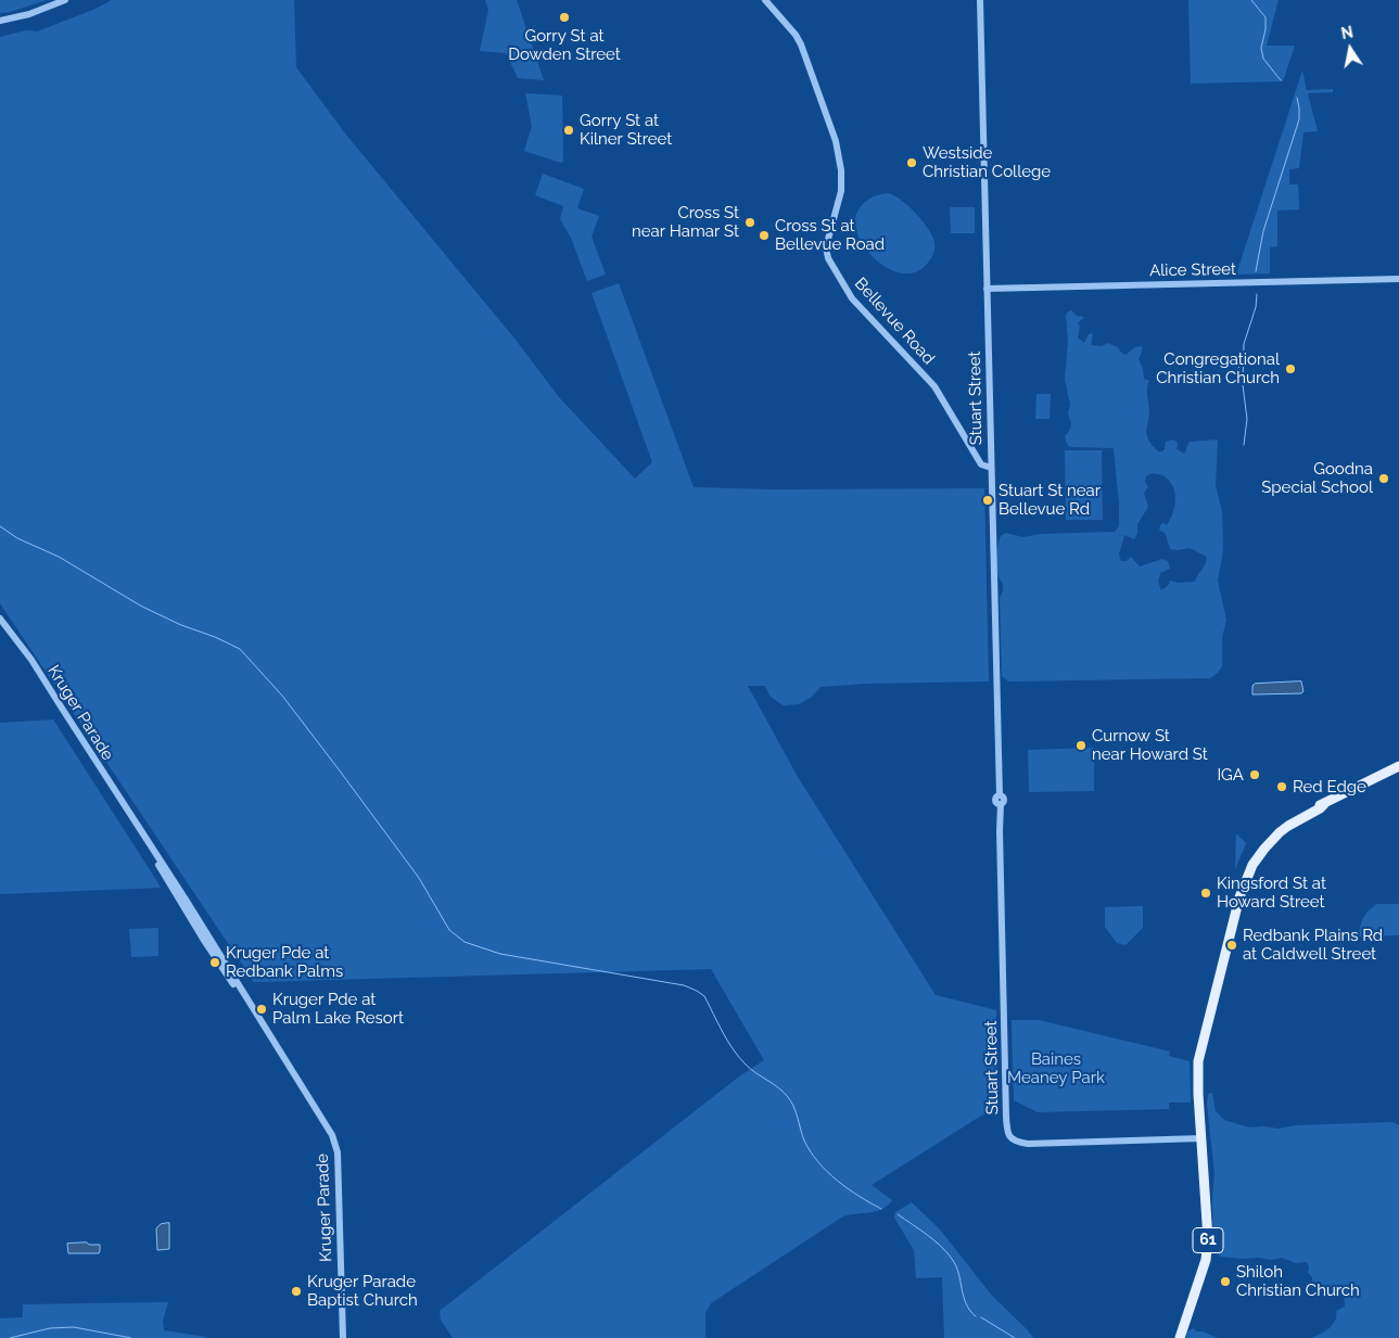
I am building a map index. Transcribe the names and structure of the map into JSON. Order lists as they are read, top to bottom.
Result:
{
  "streets": {
    "main road": ["61"],
    "street": [
      "Alice Street",
      "Bellevue Road",
      "Stuart Street",
      "Kruger Parade"
    ]
  },
  "crossings": [
    ["Alice Street", "Stuart Street"],
    ["Bellevue Road", "Stuart Street"],
    ["Stuart Street", "61"]
  ],
  "parks": ["Baines Meaney Park"],
  "places": [
    "Gorry St at Dowden Street",
    "Gorry St at Kilner Street",
    "Westside Christian College",
    "Cross St near Hamar St",
    "Cross St at Bellevue Road",
    "Congregational Christian Church",
    "Goodna Special School",
    "Stuart St near Bellevue Rd",
    "Curnow St near Howard St",
    "IGA",
    "Red Edge",
    "Kingsford St at Howard Street",
    "Redbank Plains Rd at Caldwell Street",
    "Kruger Pde at Redbank Palms",
    "Kruger Pde at Palm Lake Resort",
    "Shiloh Christian Church",
    "Kruger Parade Baptist Church"
  ],
  "north": "top"
}
